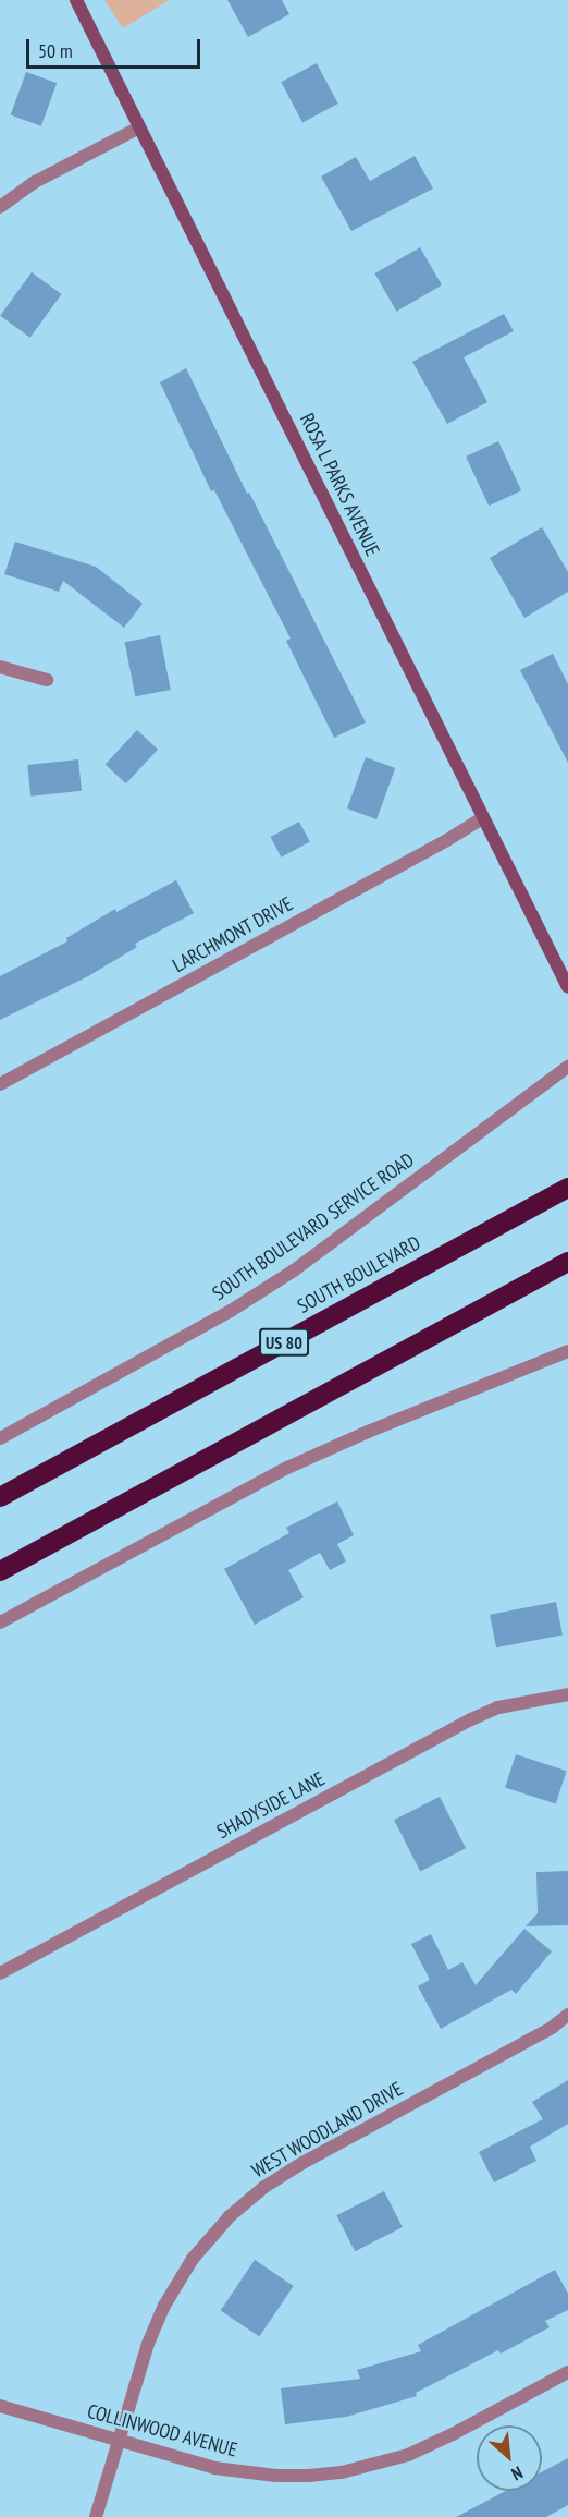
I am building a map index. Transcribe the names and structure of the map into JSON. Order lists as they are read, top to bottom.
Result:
{
  "streets": {
    "highway": ["SOUTH BOULEVARD", "US 80"],
    "street": [
      "ROSA L PARKS AVENUE",
      "LARCHMONT DRIVE",
      "SOUTH BOULEVARD SERVICE ROAD",
      "SHADYSIDE LANE",
      "WEST WOODLAND DRIVE",
      "COLLINWOOD AVENUE"
    ]
  },
  "crossings": [
    ["ROSA L PARKS AVENUE", "LARCHMONT DRIVE"],
    ["WEST WOODLAND DRIVE", "COLLINWOOD AVENUE"]
  ],
  "scale_bar": "50 m",
  "north": "bottom right"
}
